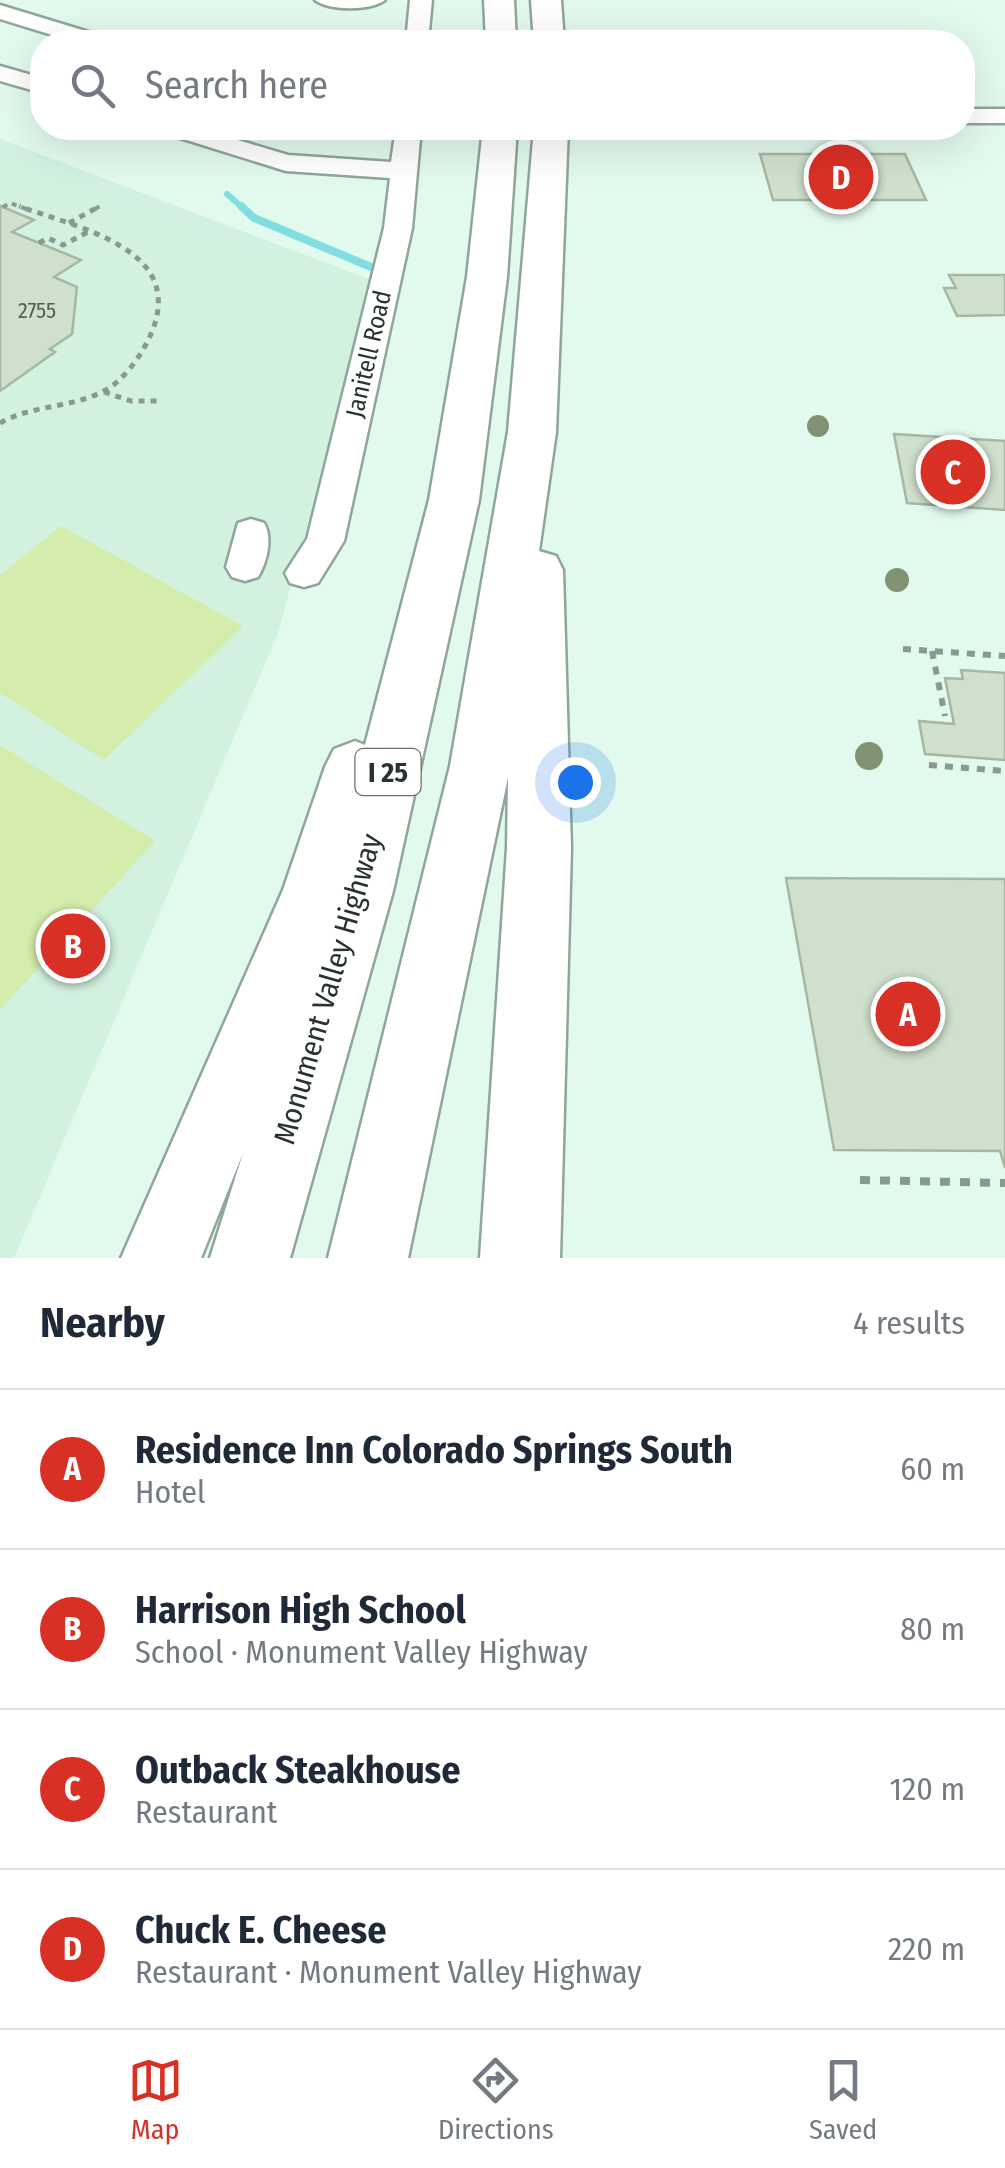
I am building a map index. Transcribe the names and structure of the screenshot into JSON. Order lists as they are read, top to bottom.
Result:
{
  "streets": {
    "highway": ["I 25", "Monument Valley Highway"],
    "street": ["Janitell Road"]
  },
  "house_numbers": ["2755"],
  "page": {
    "search": "Search here",
    "pins": [
      "D",
      "C",
      "B",
      "A"
    ],
    "heading": ["Nearby", "4 results"],
    "list": [
      {
        "mark": "A",
        "name": "Residence Inn Colorado Springs South",
        "note": "Hotel",
        "value": "60 m"
      },
      {
        "mark": "B",
        "name": "Harrison High School",
        "note": "School · Monument Valley Highway",
        "value": "80 m"
      },
      {
        "mark": "C",
        "name": "Outback Steakhouse",
        "note": "Restaurant",
        "value": "120 m"
      },
      {
        "mark": "D",
        "name": "Chuck E. Cheese",
        "note": "Restaurant · Monument Valley Highway",
        "value": "220 m"
      }
    ],
    "nav": ["Map", "Directions", "Saved"]
  }
}
